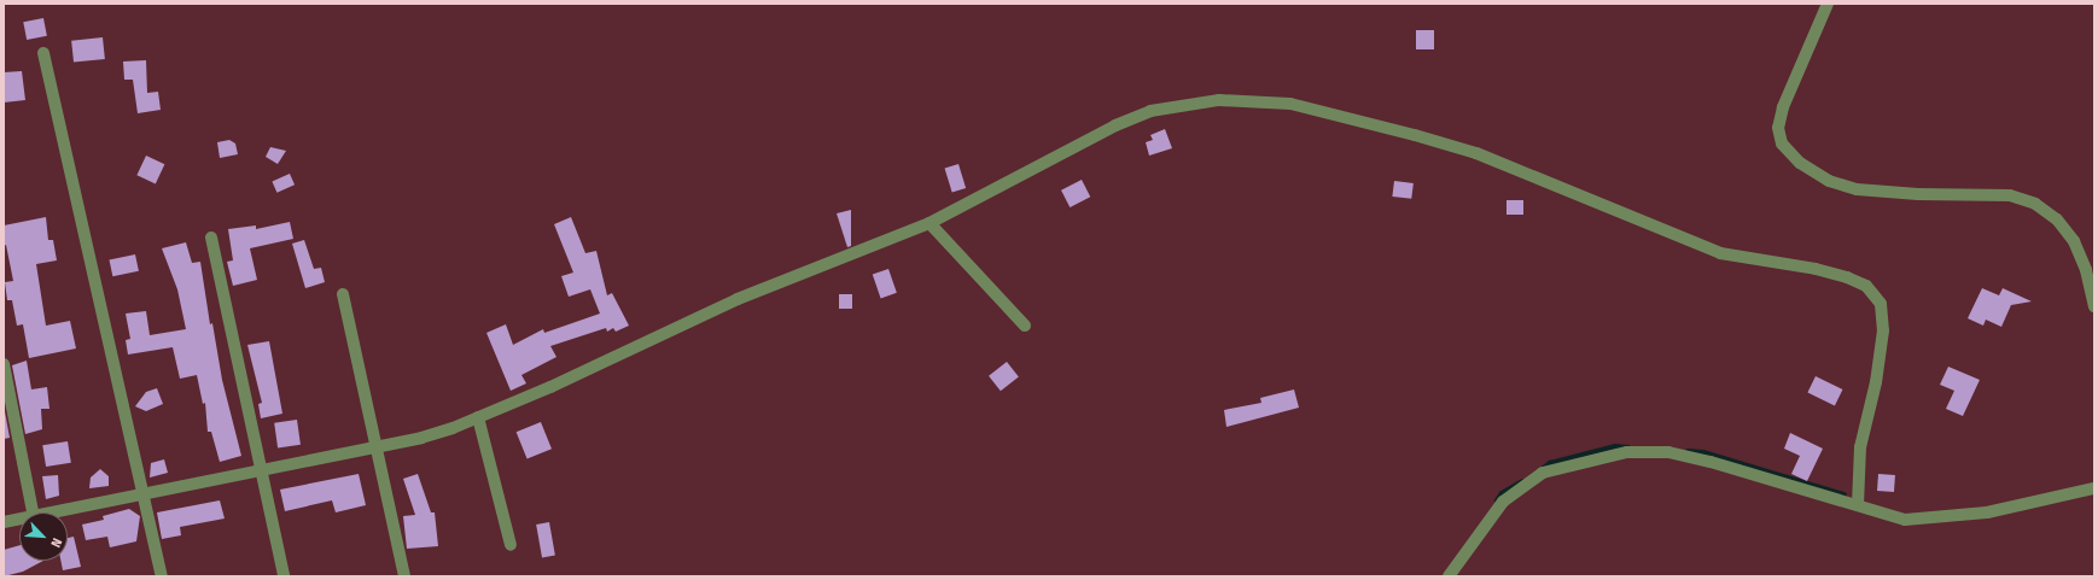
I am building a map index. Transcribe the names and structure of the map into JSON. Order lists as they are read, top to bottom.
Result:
{
  "north": "bottom right"
}
